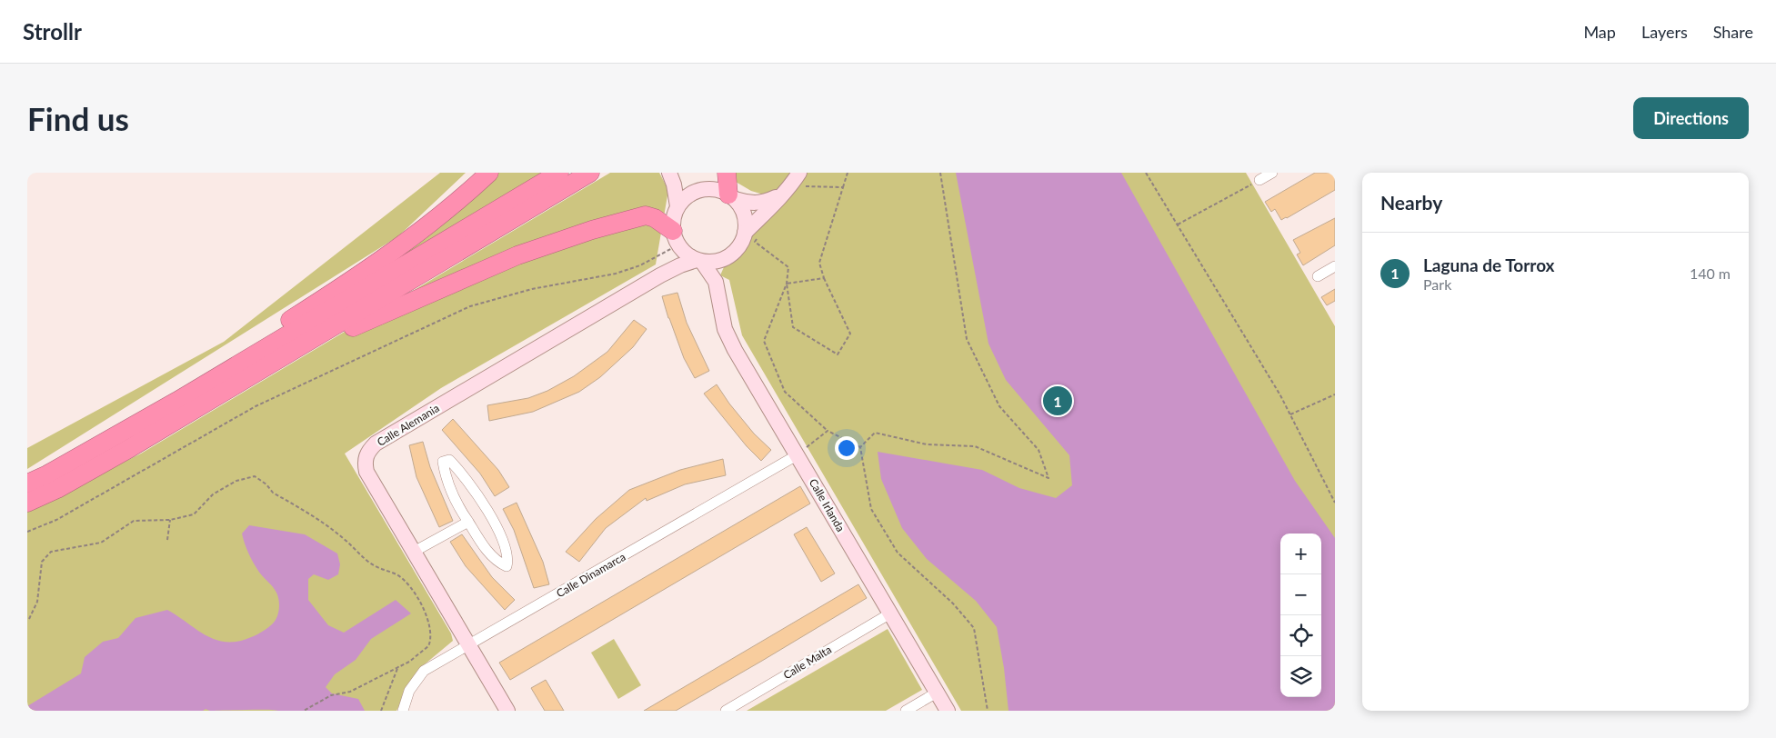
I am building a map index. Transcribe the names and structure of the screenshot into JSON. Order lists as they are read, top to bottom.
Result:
{
  "streets": {
    "street": [
      "Calle Alemania",
      "Calle Irlanda",
      "Calle Dinamarca",
      "Calle Malta"
    ]
  },
  "crossings": [
    ["Calle Alemania", "Calle Irlanda"],
    ["Calle Alemania", "Calle Dinamarca"],
    ["Calle Irlanda", "Calle Dinamarca"],
    ["Calle Irlanda", "Calle Malta"]
  ],
  "page": {
    "header": "Strollr",
    "nav": ["Map", "Layers", "Share"],
    "buttons": "Directions",
    "title": "Find us",
    "heading": "Nearby",
    "list": [
      {
        "mark": "1",
        "name": "Laguna de Torrox",
        "note": "Park",
        "value": "140 m"
      }
    ],
    "pins": "1",
    "map_buttons": ["+", "−"]
  }
}
